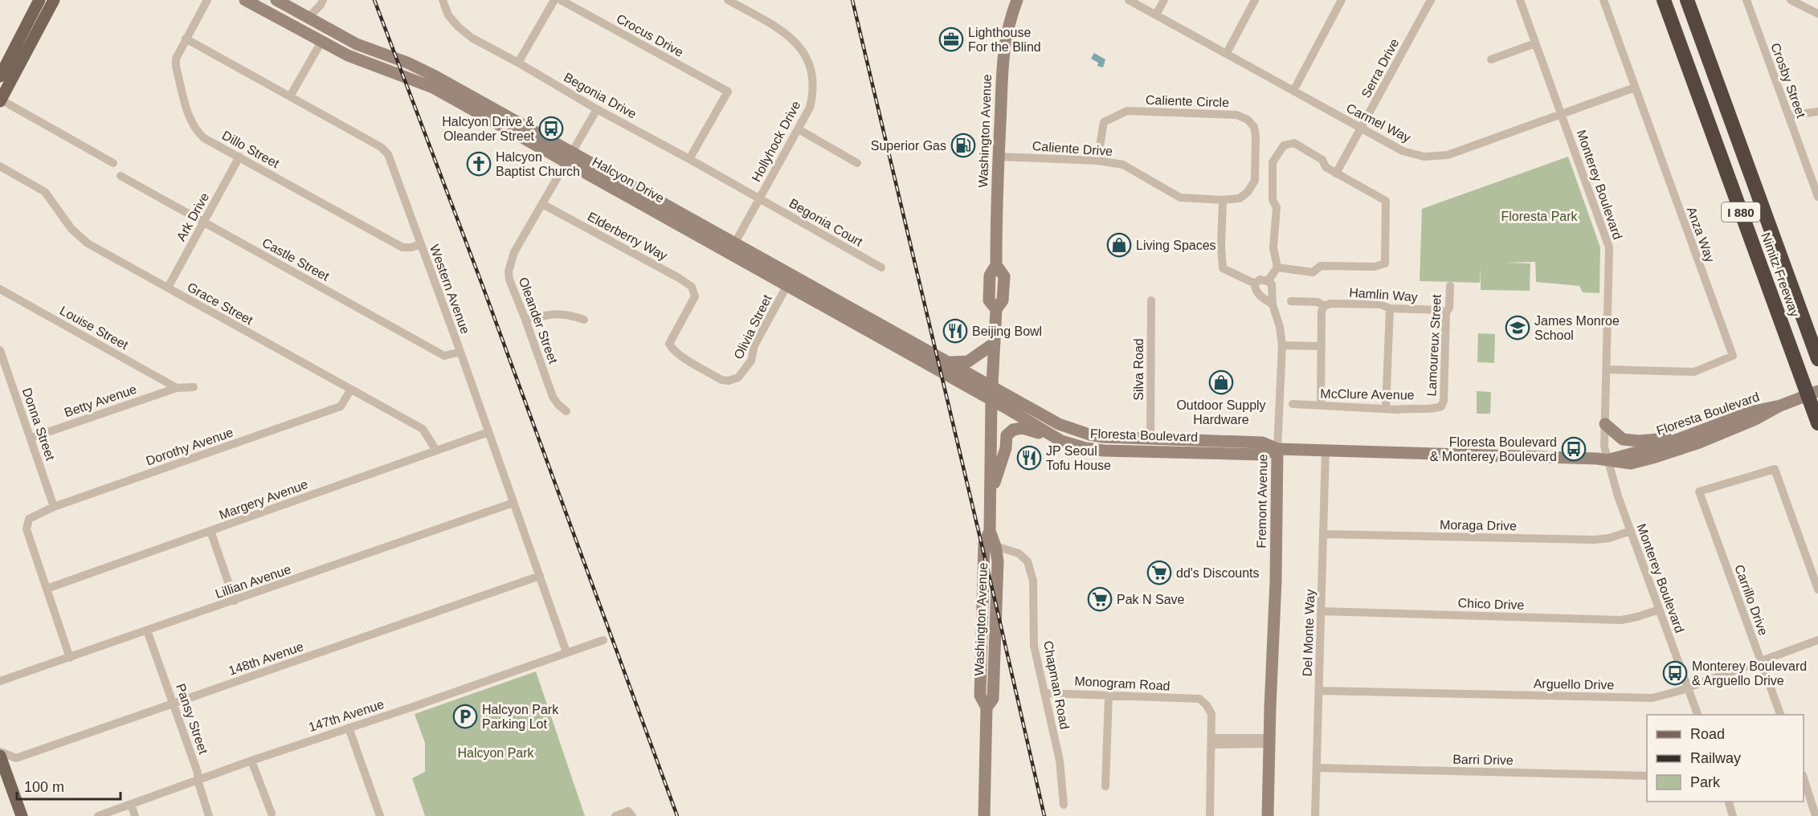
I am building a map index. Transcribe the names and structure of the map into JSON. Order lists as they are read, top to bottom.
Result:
{
  "streets": {
    "highway": ["I 880", "Nimitz Freeway"],
    "main road": [
      "Washington Avenue",
      "Halcyon Drive",
      "Floresta Boulevard",
      "Fremont Avenue"
    ],
    "street": [
      "Crocus Drive",
      "Serra Drive",
      "Crosby Street",
      "Begonia Drive",
      "Caliente Circle",
      "Carmel Way",
      "Hollyhock Drive",
      "Caliente Drive",
      "Dillo Street",
      "Monterey Boulevard",
      "Ark Drive",
      "Begonia Court",
      "Anza Way",
      "Elderberry Way",
      "Castle Street",
      "Western Avenue",
      "Hamlin Way",
      "Grace Street",
      "Oleander Street",
      "Olivia Street",
      "Louise Street",
      "Lamoureux Street",
      "Silva Road",
      "McClure Avenue",
      "Betty Avenue",
      "Donna Street",
      "Dorothy Avenue",
      "Margery Avenue",
      "Moraga Drive",
      "Lillian Avenue",
      "Carrillo Drive",
      "Chico Drive",
      "Del Monte Way",
      "148th Avenue",
      "Monogram Road",
      "Arguello Drive",
      "Chapman Road",
      "147th Avenue",
      "Pansy Street",
      "Barri Drive"
    ]
  },
  "crossings": [
    ["Crocus Drive", "Begonia Drive"],
    ["Serra Drive", "Carmel Way"],
    ["Begonia Drive", "Hollyhock Drive"],
    ["Begonia Drive", "Begonia Court"],
    ["Begonia Drive", "Oleander Street"],
    ["Caliente Circle", "Caliente Drive"],
    ["Carmel Way", "Monterey Boulevard"],
    ["Carmel Way", "Anza Way"],
    ["Washington Avenue", "Caliente Drive"],
    ["Washington Avenue", "Halcyon Drive"],
    ["Washington Avenue", "Floresta Boulevard"],
    ["Washington Avenue", "Chapman Road"],
    ["Hollyhock Drive", "Halcyon Drive"],
    ["Hollyhock Drive", "Begonia Court"],
    ["Dillo Street", "Ark Drive"],
    ["Dillo Street", "Western Avenue"],
    ["Halcyon Drive", "Oleander Street"],
    ["Halcyon Drive", "Olivia Street"],
    ["Halcyon Drive", "Floresta Boulevard"],
    ["Monterey Boulevard", "Anza Way"],
    ["Monterey Boulevard", "Floresta Boulevard"],
    ["Monterey Boulevard", "Moraga Drive"],
    ["Monterey Boulevard", "Chico Drive"],
    ["Monterey Boulevard", "Arguello Drive"],
    ["Ark Drive", "Castle Street"],
    ["Ark Drive", "Grace Street"],
    ["Elderberry Way", "Oleander Street"],
    ["Elderberry Way", "Olivia Street"],
    ["Castle Street", "Western Avenue"],
    ["Western Avenue", "Margery Avenue"],
    ["Western Avenue", "Lillian Avenue"],
    ["Western Avenue", "148th Avenue"],
    ["Western Avenue", "147th Avenue"],
    ["Hamlin Way", "Lamoureux Street"],
    ["Grace Street", "Dorothy Avenue"],
    ["Grace Street", "Margery Avenue"],
    ["Louise Street", "Betty Avenue"],
    ["Lamoureux Street", "McClure Avenue"],
    ["Silva Road", "Floresta Boulevard"],
    ["Betty Avenue", "Donna Street"],
    ["Floresta Boulevard", "Fremont Avenue"],
    ["Floresta Boulevard", "Del Monte Way"],
    ["Donna Street", "Dorothy Avenue"],
    ["Dorothy Avenue", "Margery Avenue"],
    ["Moraga Drive", "Del Monte Way"],
    ["Lillian Avenue", "Pansy Street"],
    ["Carrillo Drive", "Arguello Drive"],
    ["Chico Drive", "Del Monte Way"],
    ["Del Monte Way", "Arguello Drive"],
    ["Del Monte Way", "Barri Drive"],
    ["148th Avenue", "Pansy Street"],
    ["Monogram Road", "Chapman Road"],
    ["147th Avenue", "Pansy Street"]
  ],
  "parks": ["Floresta Park", "Halcyon Park"],
  "places": {
    "office": ["Lighthouse For the Blind"],
    "bus stop": ["Halcyon Drive & Oleander Street", "Floresta Boulevard & Monterey Boulevard", "Monterey Boulevard & Arguello Drive"],
    "fuel station": ["Superior Gas"],
    "church": ["Halcyon Baptist Church"],
    "shop": ["Living Spaces", "Outdoor Supply Hardware"],
    "school or university": ["James Monroe School"],
    "restaurant": ["Beijing Bowl", "JP Seoul Tofu House"],
    "supermarket": ["dd's Discounts", "Pak N Save"],
    "parking": ["Halcyon Park Parking Lot"]
  },
  "legend": ["Road", "Railway", "Park"],
  "scale_bar": "100 m"
}
